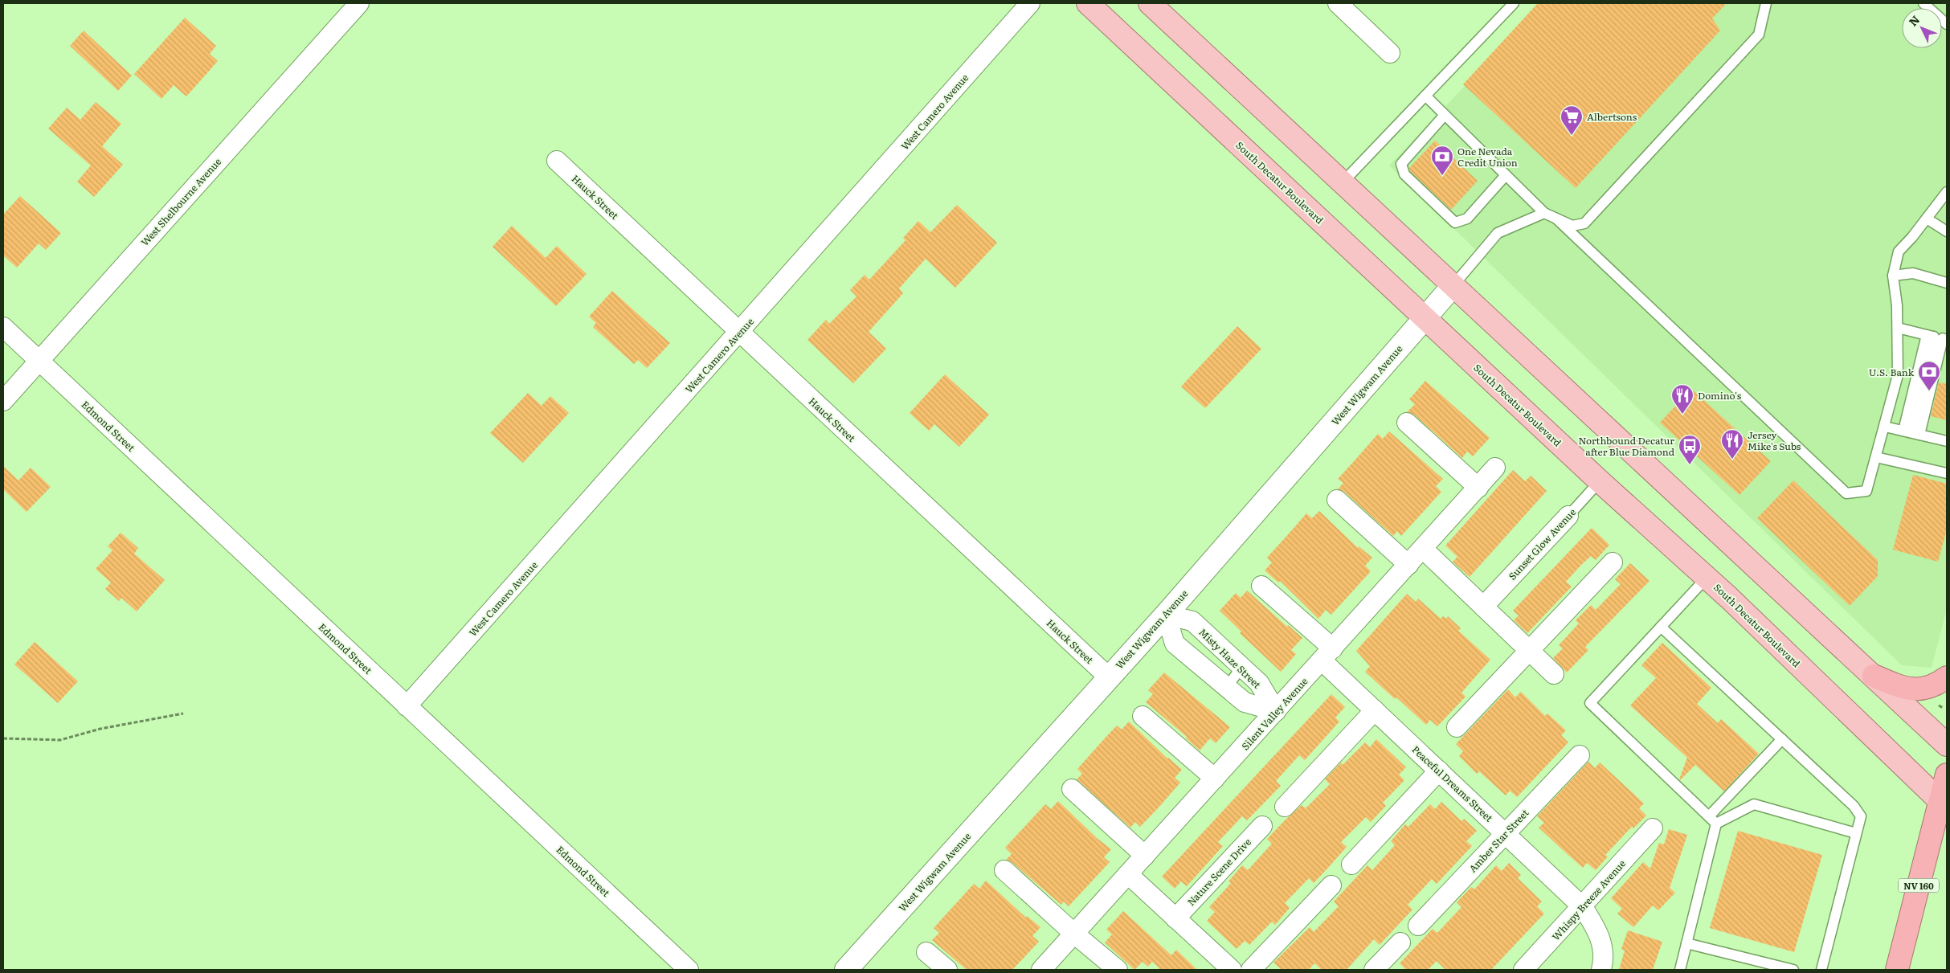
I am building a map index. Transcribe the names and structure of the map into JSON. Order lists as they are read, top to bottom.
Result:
{
  "streets": {
    "highway": ["NV 160"],
    "main road": ["South Decatur Boulevard"],
    "street": [
      "West Camero Avenue",
      "Hauck Street",
      "West Shelbourne Avenue",
      "West Wigwam Avenue",
      "Edmond Street",
      "Sunset Glow Avenue",
      "Misty Haze Street",
      "Silent Valley Avenue",
      "Peaceful Dreams Street",
      "Amber Star Street",
      "Nature Scene Drive",
      "Whispy Breeze Avenue"
    ]
  },
  "crossings": [
    ["West Camero Avenue", "Hauck Street"],
    ["West Camero Avenue", "Edmond Street"],
    ["South Decatur Boulevard", "West Wigwam Avenue"],
    ["South Decatur Boulevard", "Sunset Glow Avenue"],
    ["South Decatur Boulevard", "NV 160"],
    ["Hauck Street", "West Wigwam Avenue"],
    ["West Shelbourne Avenue", "Edmond Street"],
    ["West Wigwam Avenue", "Misty Haze Street"],
    ["Misty Haze Street", "Silent Valley Avenue"],
    ["Silent Valley Avenue", "Peaceful Dreams Street"],
    ["Peaceful Dreams Street", "Amber Star Street"],
    ["Peaceful Dreams Street", "Whispy Breeze Avenue"]
  ],
  "places": {
    "supermarket": ["Albertsons"],
    "bank": ["One Nevada Credit Union", "U.S. Bank"],
    "restaurant": ["Domino's", "Jersey Mike's Subs"],
    "bus stop": ["Northbound Decatur after Blue Diamond"]
  },
  "north": "top left"
}
